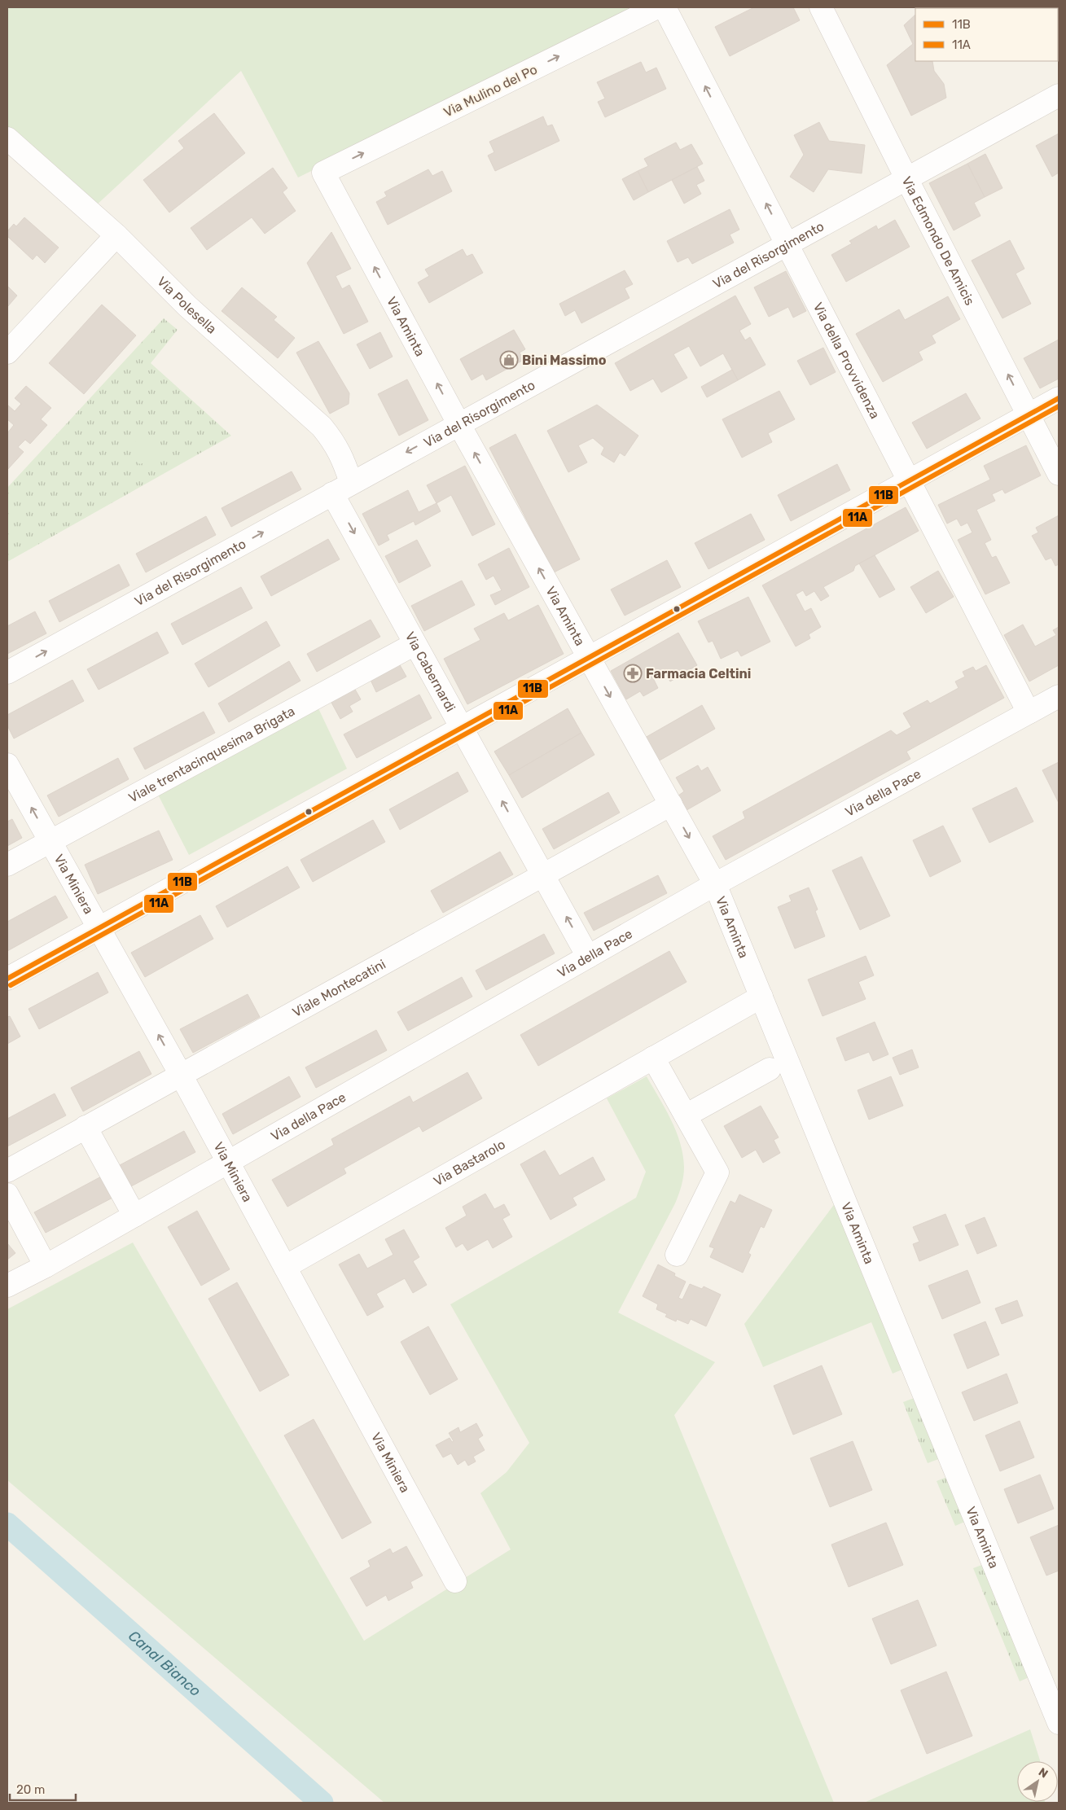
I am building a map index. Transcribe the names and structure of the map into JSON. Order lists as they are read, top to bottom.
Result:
{
  "streets": {
    "street": [
      "Via Mulino del Po",
      "Via Edmondo De Amicis",
      "Via del Risorgimento",
      "Via Polesella",
      "Via Aminta",
      "Via della Provvidenza",
      "Via Cabernardi",
      "Viale trentacinquesima Brigata",
      "Via della Pace",
      "Via Miniera",
      "Viale Montecatini",
      "Via Bastarolo"
    ]
  },
  "crossings": [
    ["Via Mulino del Po", "Via Aminta"],
    ["Via Edmondo De Amicis", "Via del Risorgimento"],
    ["Via del Risorgimento", "Via Polesella"],
    ["Via del Risorgimento", "Via Aminta"],
    ["Via del Risorgimento", "Via della Provvidenza"],
    ["Via del Risorgimento", "Via Cabernardi"],
    ["Via Polesella", "Via Cabernardi"],
    ["Via Aminta", "Via della Pace"],
    ["Via Aminta", "Viale Montecatini"],
    ["Via Aminta", "Via Bastarolo"],
    ["Via della Provvidenza", "Via della Pace"],
    ["Via Cabernardi", "Viale trentacinquesima Brigata"],
    ["Via Cabernardi", "Via della Pace"],
    ["Via Cabernardi", "Viale Montecatini"],
    ["Viale trentacinquesima Brigata", "Via Miniera"],
    ["Via della Pace", "Via Miniera"],
    ["Via Miniera", "Viale Montecatini"],
    ["Via Miniera", "Via Bastarolo"]
  ],
  "one_way": ["Via Mulino del Po", "Via Edmondo De Amicis"],
  "water": ["Canal Bianco"],
  "places": {
    "shop": ["Bini Massimo"],
    "pharmacy": ["Farmacia Celtini"]
  },
  "lines": ["transit line 11B", "transit line 11A"],
  "legend": ["11B", "11A"],
  "scale_bar": "20 m",
  "north": "top right"
}
